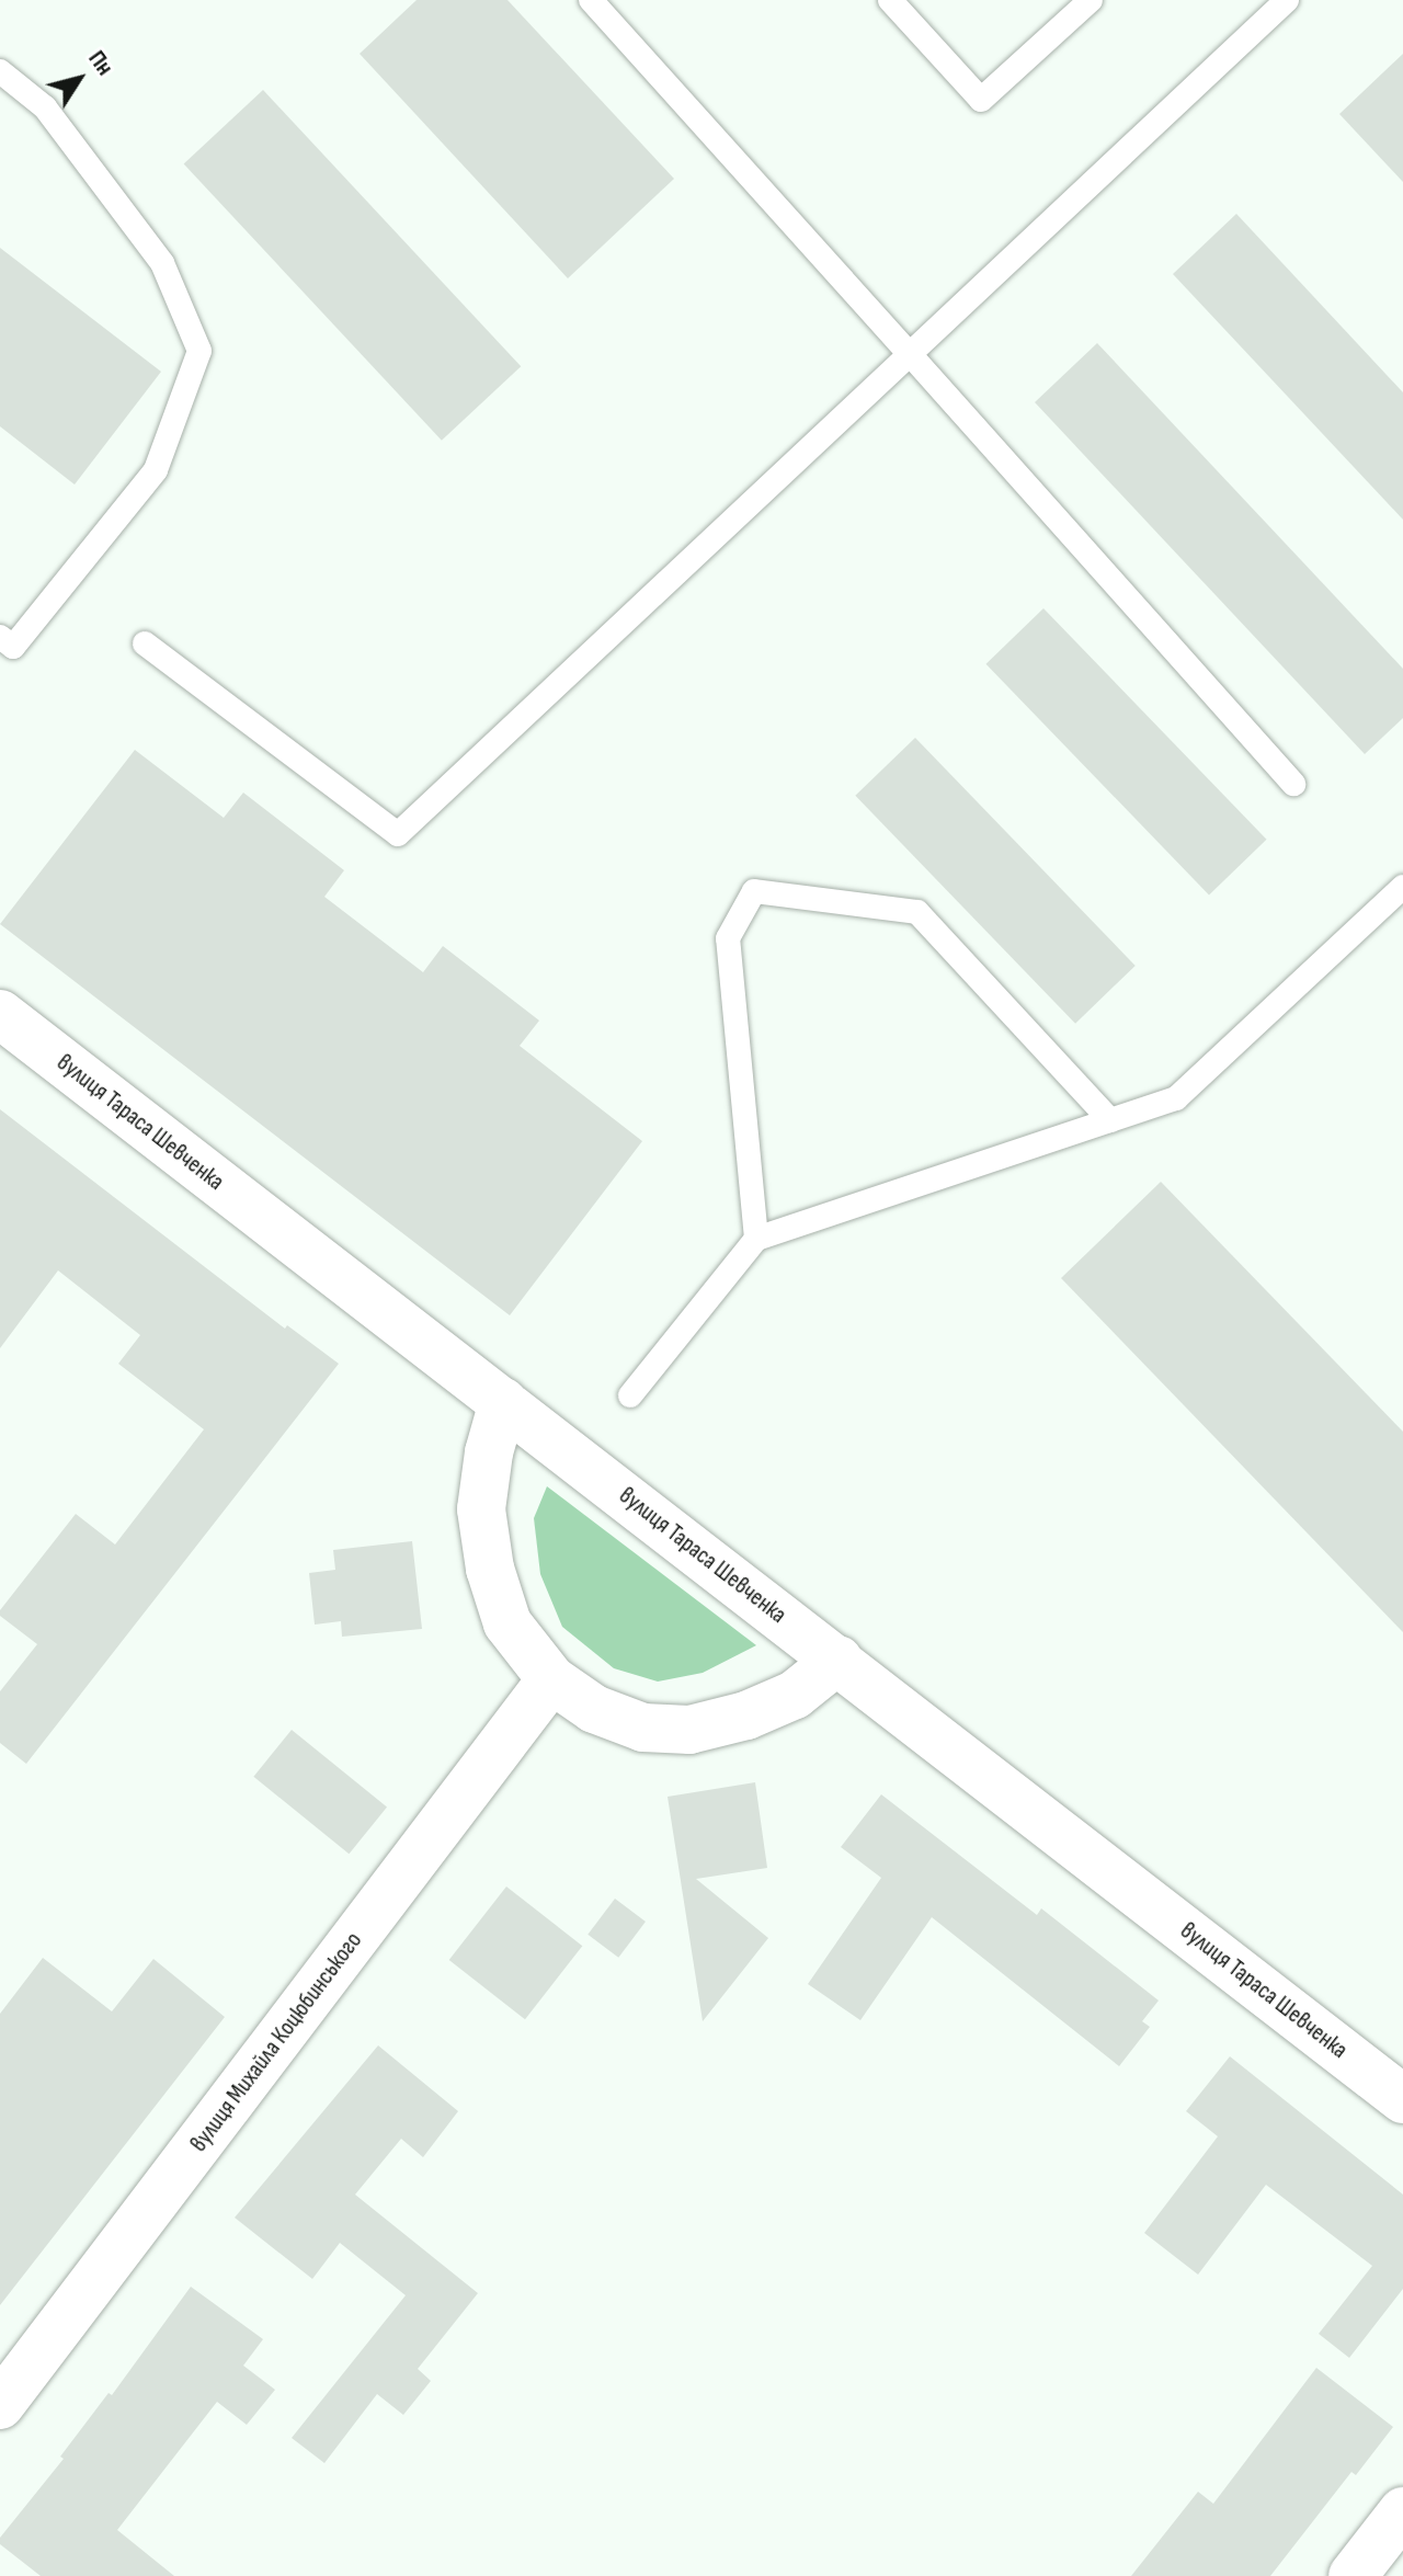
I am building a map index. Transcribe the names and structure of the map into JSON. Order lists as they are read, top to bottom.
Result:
{
  "streets": {
    "street": ["вулиця Тараса Шевченка", "вулиця Михайла Коцюбинського"]
  },
  "north": "top right"
}
